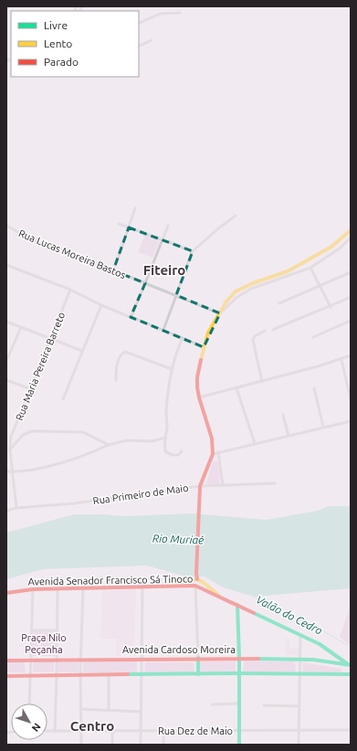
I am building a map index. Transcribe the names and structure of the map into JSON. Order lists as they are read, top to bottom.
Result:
{
  "streets": {
    "main road": ["Avenida Senador Francisco Sá Tinoco", "Avenida Cardoso Moreira"],
    "street": [
      "Rua Lucas Moreira Bastos",
      "Rua Maria Pereira Barreto",
      "Rua Primeiro de Maio",
      "Rua Dez de Maio"
    ]
  },
  "crossings": [
    ["Rua Maria Pereira Barreto", "Rua Primeiro de Maio"],
    ["Avenida Senador Francisco Sá Tinoco", "Avenida Cardoso Moreira"]
  ],
  "districts": ["Fiteiro", "Centro"],
  "water": ["Rio Muriaé", "Valão do Cedro"],
  "parks": ["Praça Nilo Peçanha"],
  "legend": ["Livre", "Lento", "Parado"],
  "north": "bottom right"
}
